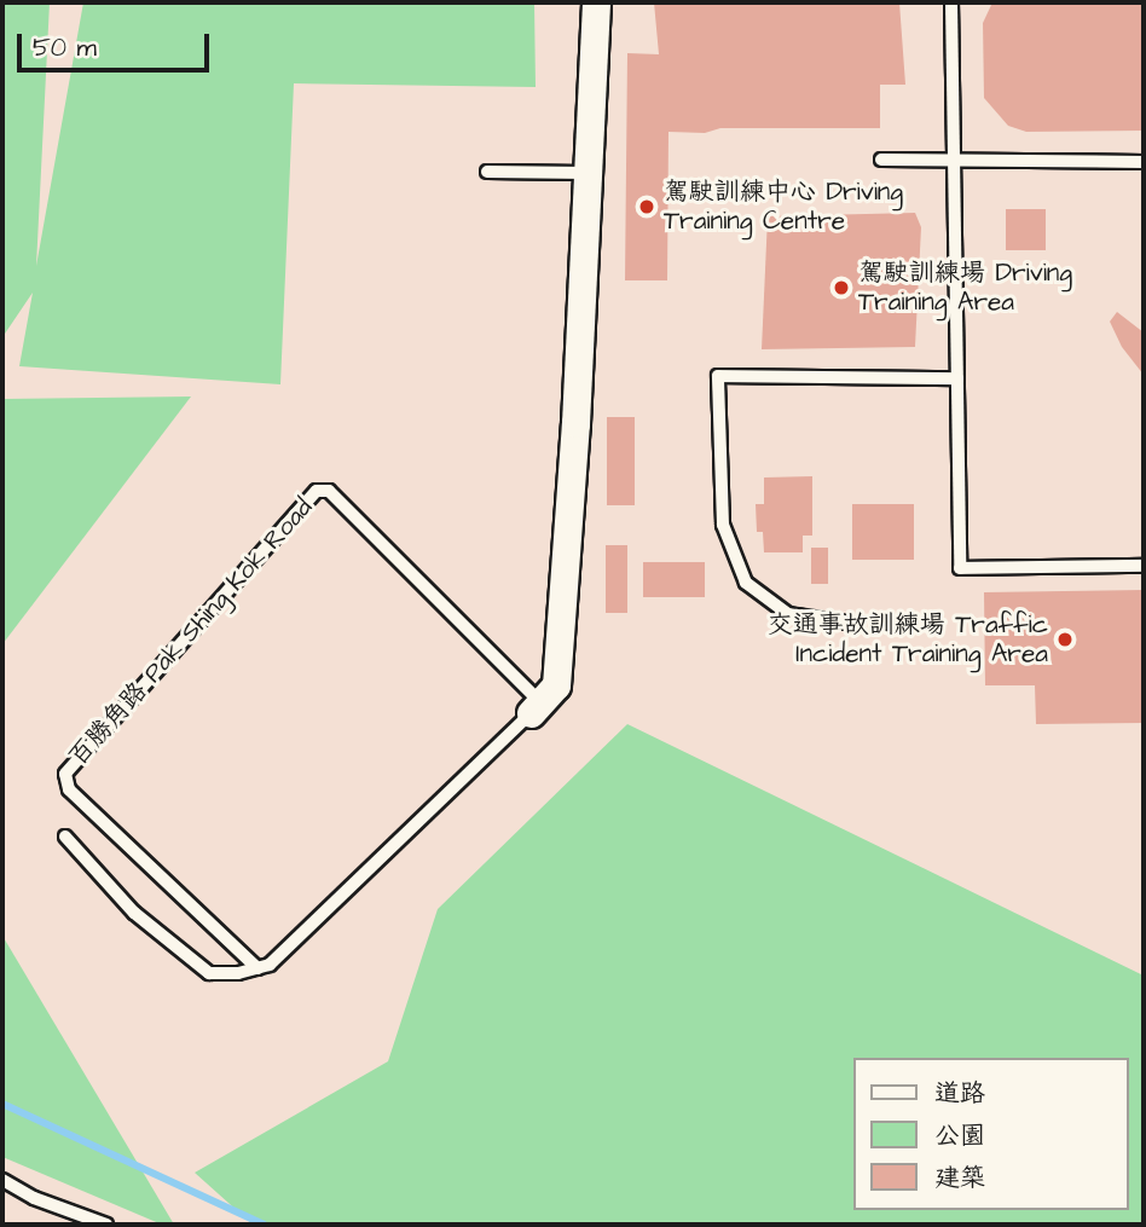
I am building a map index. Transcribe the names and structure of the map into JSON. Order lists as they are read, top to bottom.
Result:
{
  "streets": {
    "lane": ["百勝角路 Pak Shing Kok Road"]
  },
  "places": ["駕駛訓練中心 Driving Training Centre", "駕駛訓練場 Driving Training Area", "交通事故訓練場 Traffic Incident Training Area"],
  "legend": ["道路", "公園", "建築"],
  "scale_bar": "50 m"
}
